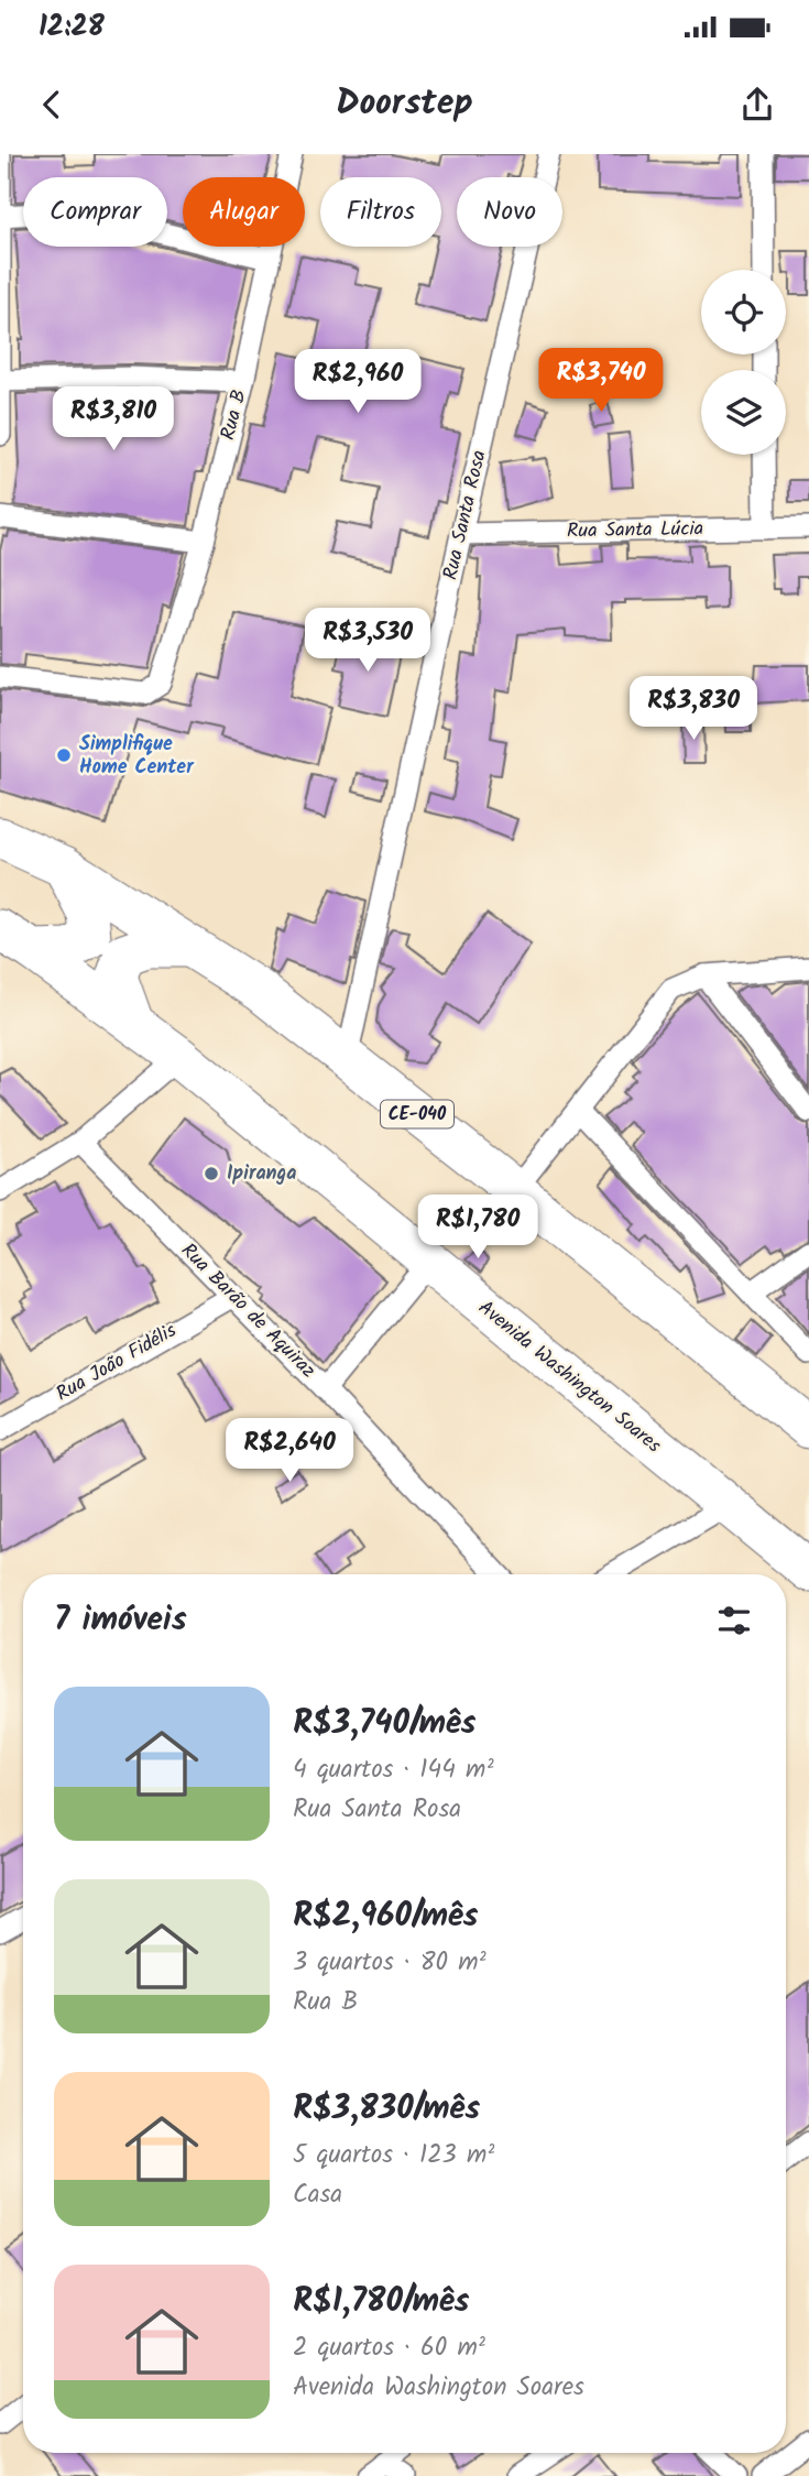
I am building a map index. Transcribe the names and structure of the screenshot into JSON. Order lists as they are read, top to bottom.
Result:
{
  "streets": {
    "highway": ["CE-040", "Avenida Washington Soares"],
    "street": [
      "Rua B",
      "Rua Santa Rosa",
      "Rua Santa Lúcia",
      "Rua Barão de Aquiraz",
      "Rua João Fidélis"
    ]
  },
  "crossings": [
    ["Rua Santa Rosa", "Rua Santa Lúcia"],
    ["Rua Santa Rosa", "CE-040"],
    ["Rua Barão de Aquiraz", "Rua João Fidélis"]
  ],
  "places": ["Simplifique Home Center", "Ipiranga"],
  "page": {
    "status": "12:28",
    "header": "Doorstep",
    "chip": [
      "Comprar",
      "Alugar",
      "Filtros",
      "Novo"
    ],
    "price": [
      "R$3,740",
      "R$2,960",
      "R$3,810",
      "R$3,530",
      "R$3,830",
      "R$1,780",
      "R$2,640"
    ],
    "heading": "7 imóveis",
    "list": [
      {
        "name": "R$3,740/mês",
        "note": "4 quartos · 144 m² · Rua Santa Rosa"
      },
      {
        "name": "R$2,960/mês",
        "note": "3 quartos · 80 m² · Rua B"
      },
      {
        "name": "R$3,830/mês",
        "note": "5 quartos · 123 m² · Casa"
      },
      {
        "name": "R$1,780/mês",
        "note": "2 quartos · 60 m² · Avenida Washington Soares"
      }
    ]
  }
}
